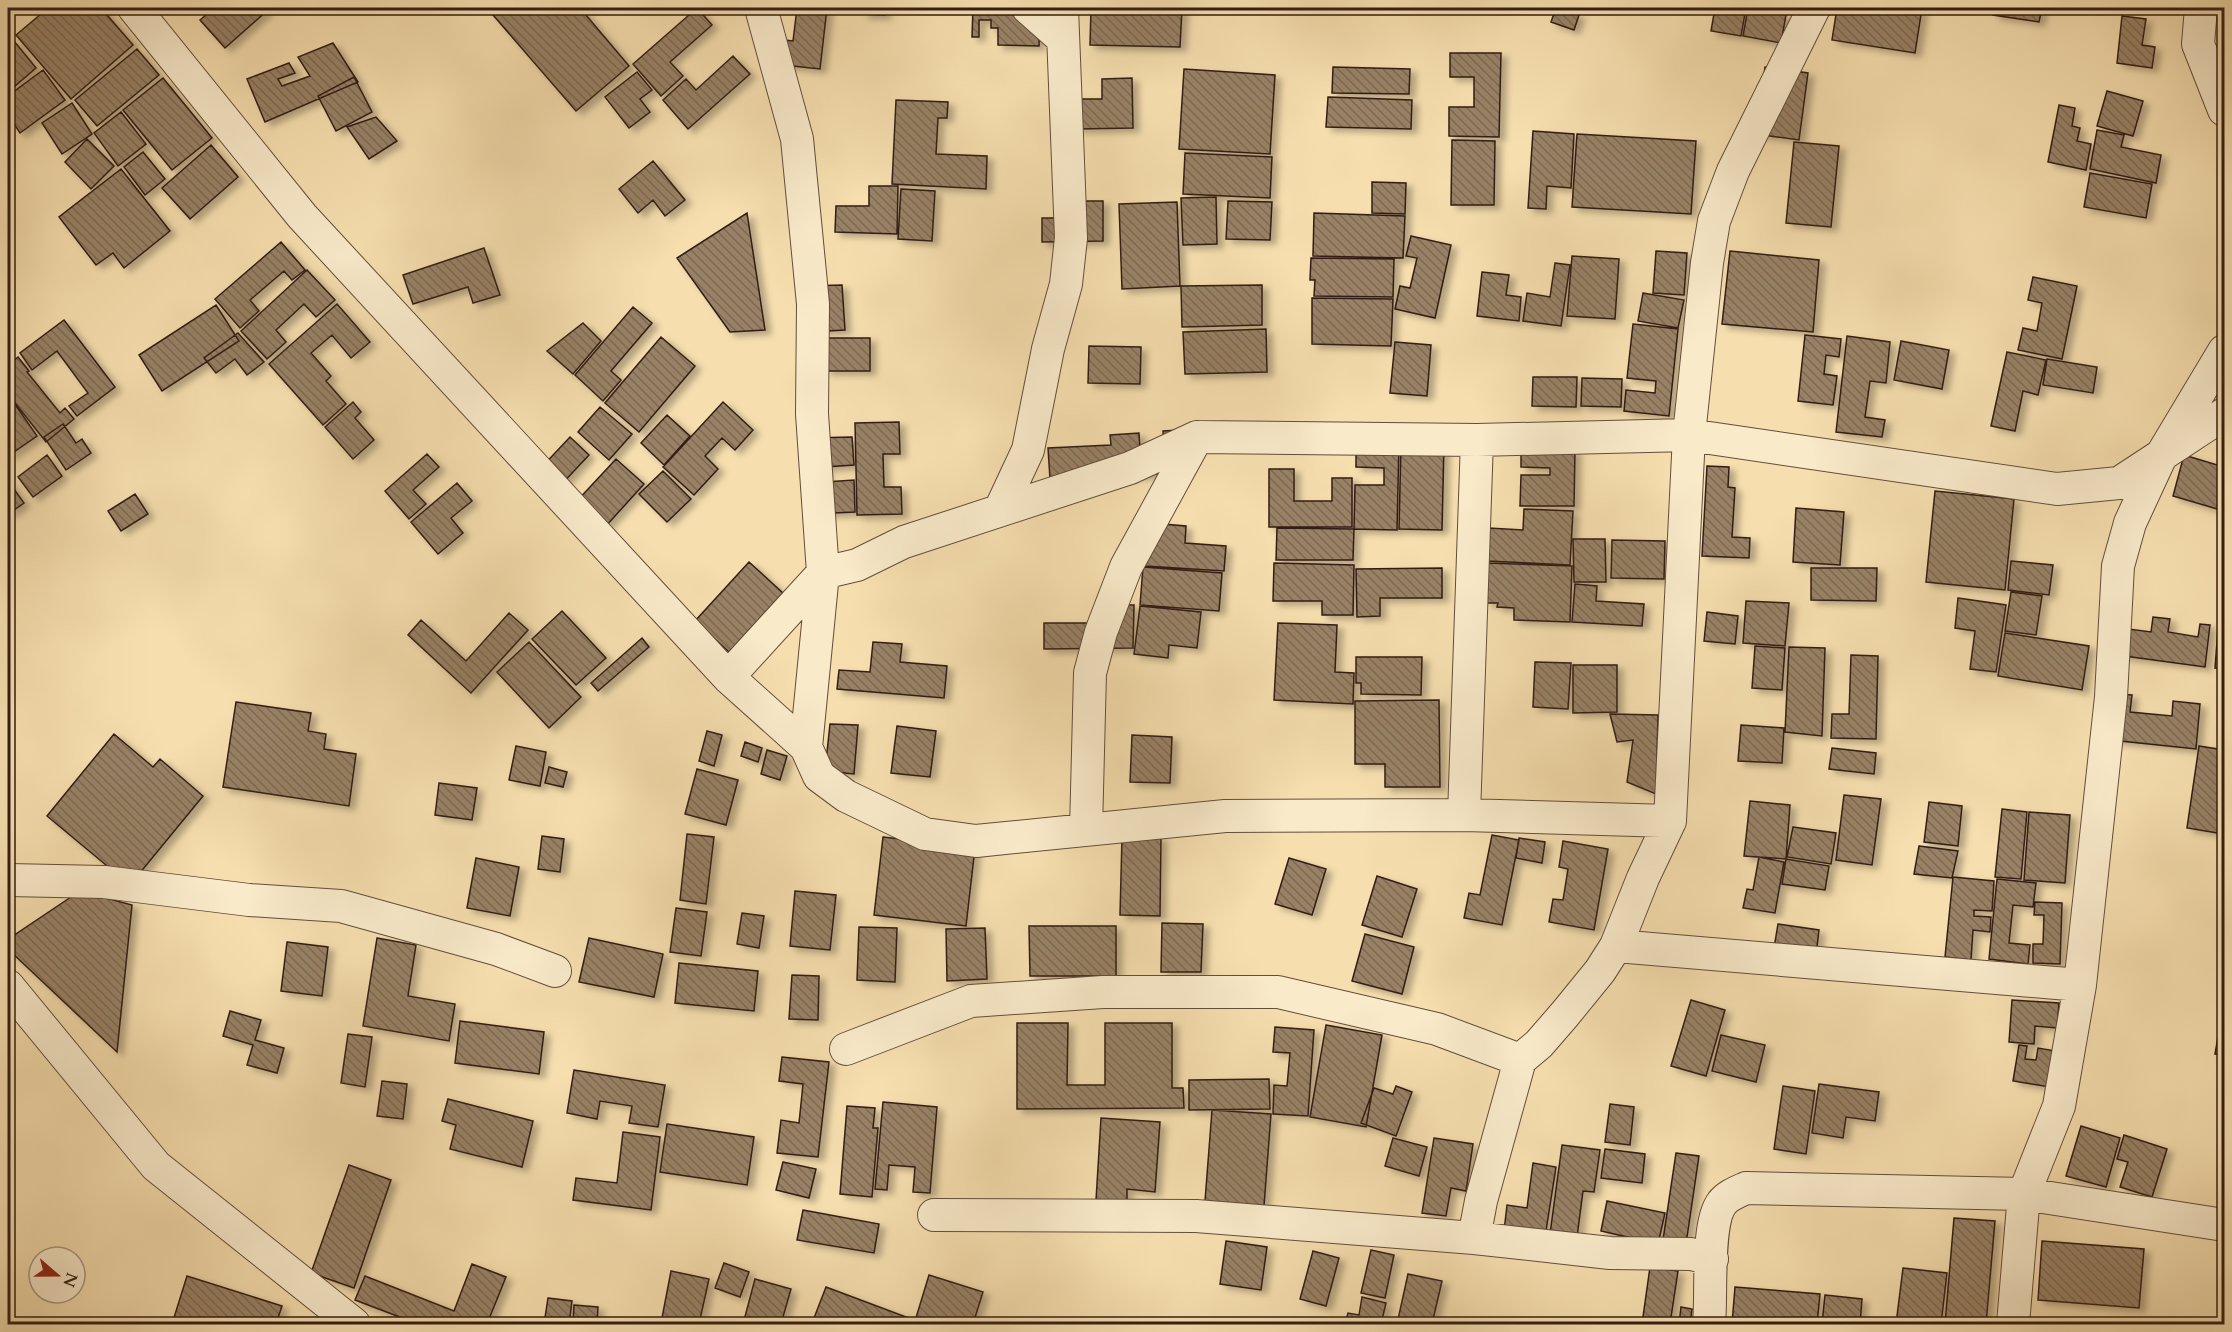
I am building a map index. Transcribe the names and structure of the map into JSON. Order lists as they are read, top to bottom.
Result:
{
  "north": "right"
}
